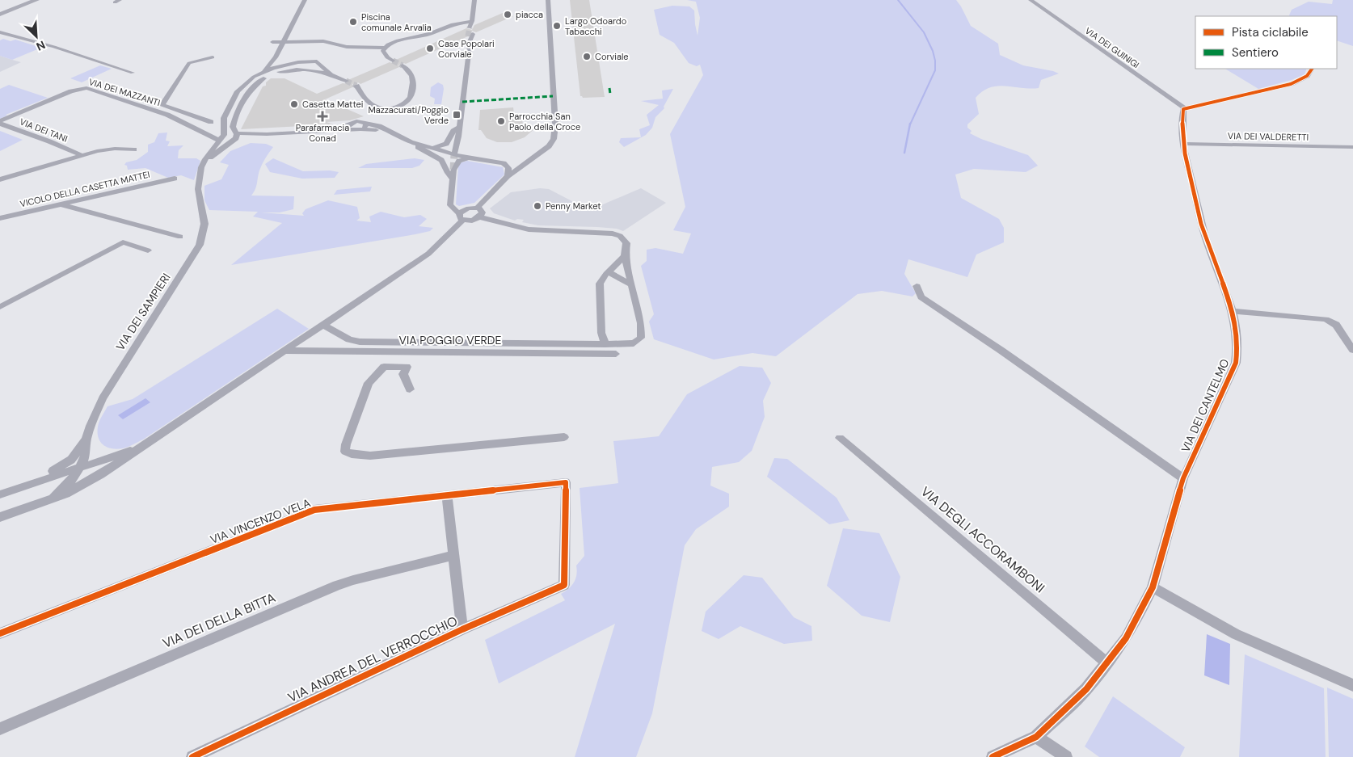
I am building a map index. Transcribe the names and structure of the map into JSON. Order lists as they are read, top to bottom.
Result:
{
  "streets": {
    "street": [
      "VIA DEI GUINIGI",
      "VIA DEI MAZZANTI",
      "VIA DEI TANI",
      "VIA DEI VALDERETTI",
      "VICOLO DELLA CASETTA MATTEI",
      "VIA DEI SAMPIERI",
      "VIA POGGIO VERDE",
      "VIA DEI CANTELMO",
      "VIA VINCENZO VELA",
      "VIA DEGLI ACCORAMBONI",
      "VIA DEI DELLA BITTA",
      "VIA ANDREA DEL VERROCCHIO"
    ]
  },
  "crossings": [
    ["VIA DEI GUINIGI", "VIA DEI CANTELMO"],
    ["VIA DEI MAZZANTI", "VIA DEI TANI"],
    ["VIA DEI MAZZANTI", "VIA DEI SAMPIERI"],
    ["VIA DEI VALDERETTI", "VIA DEI CANTELMO"],
    ["VIA DEI CANTELMO", "VIA DEGLI ACCORAMBONI"],
    ["VIA VINCENZO VELA", "VIA ANDREA DEL VERROCCHIO"]
  ],
  "places": {
    "other": [
      "piacca",
      "Piscina comunale Arvalia",
      "Largo Odoardo Tabacchi",
      "Case Popolari Corviale",
      "Corviale",
      "Casetta Mattei",
      "Parrocchia San Paolo della Croce",
      "Penny Market"
    ],
    "transit": ["Mazzacurati/Poggio Verde"],
    "health": ["Parafarmacia Conad"]
  },
  "legend": ["Pista ciclabile", "Sentiero"],
  "north": "bottom right"
}
